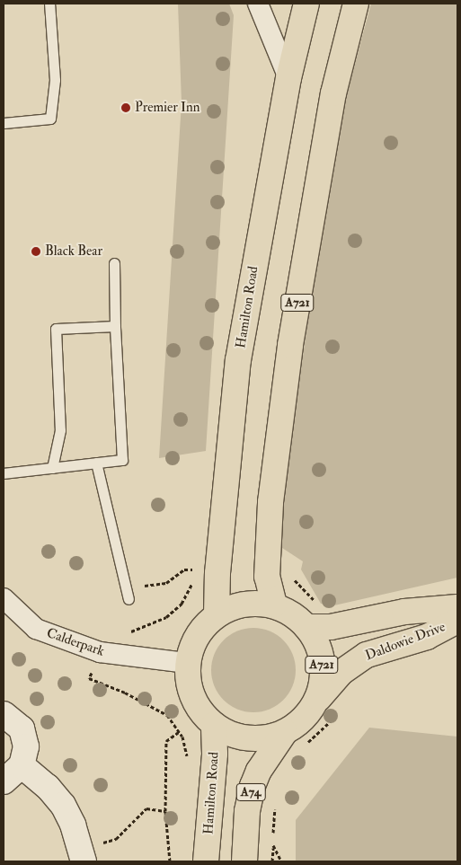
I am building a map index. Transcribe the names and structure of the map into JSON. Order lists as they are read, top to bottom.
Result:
{
  "streets": {
    "main road": [
      "A721",
      "Hamilton Road",
      "Daldowie Drive",
      "A74"
    ],
    "street": ["Calderpark"]
  },
  "crossings": [
    ["A721", "Hamilton Road"],
    ["A721", "Daldowie Drive"],
    ["A721", "Calderpark"],
    ["A721", "A74"],
    ["Hamilton Road", "Daldowie Drive"],
    ["Hamilton Road", "Calderpark"],
    ["Hamilton Road", "A74"],
    ["Daldowie Drive", "Calderpark"],
    ["Daldowie Drive", "A74"],
    ["Calderpark", "A74"]
  ],
  "places": ["Premier Inn", "Black Bear"]
}
